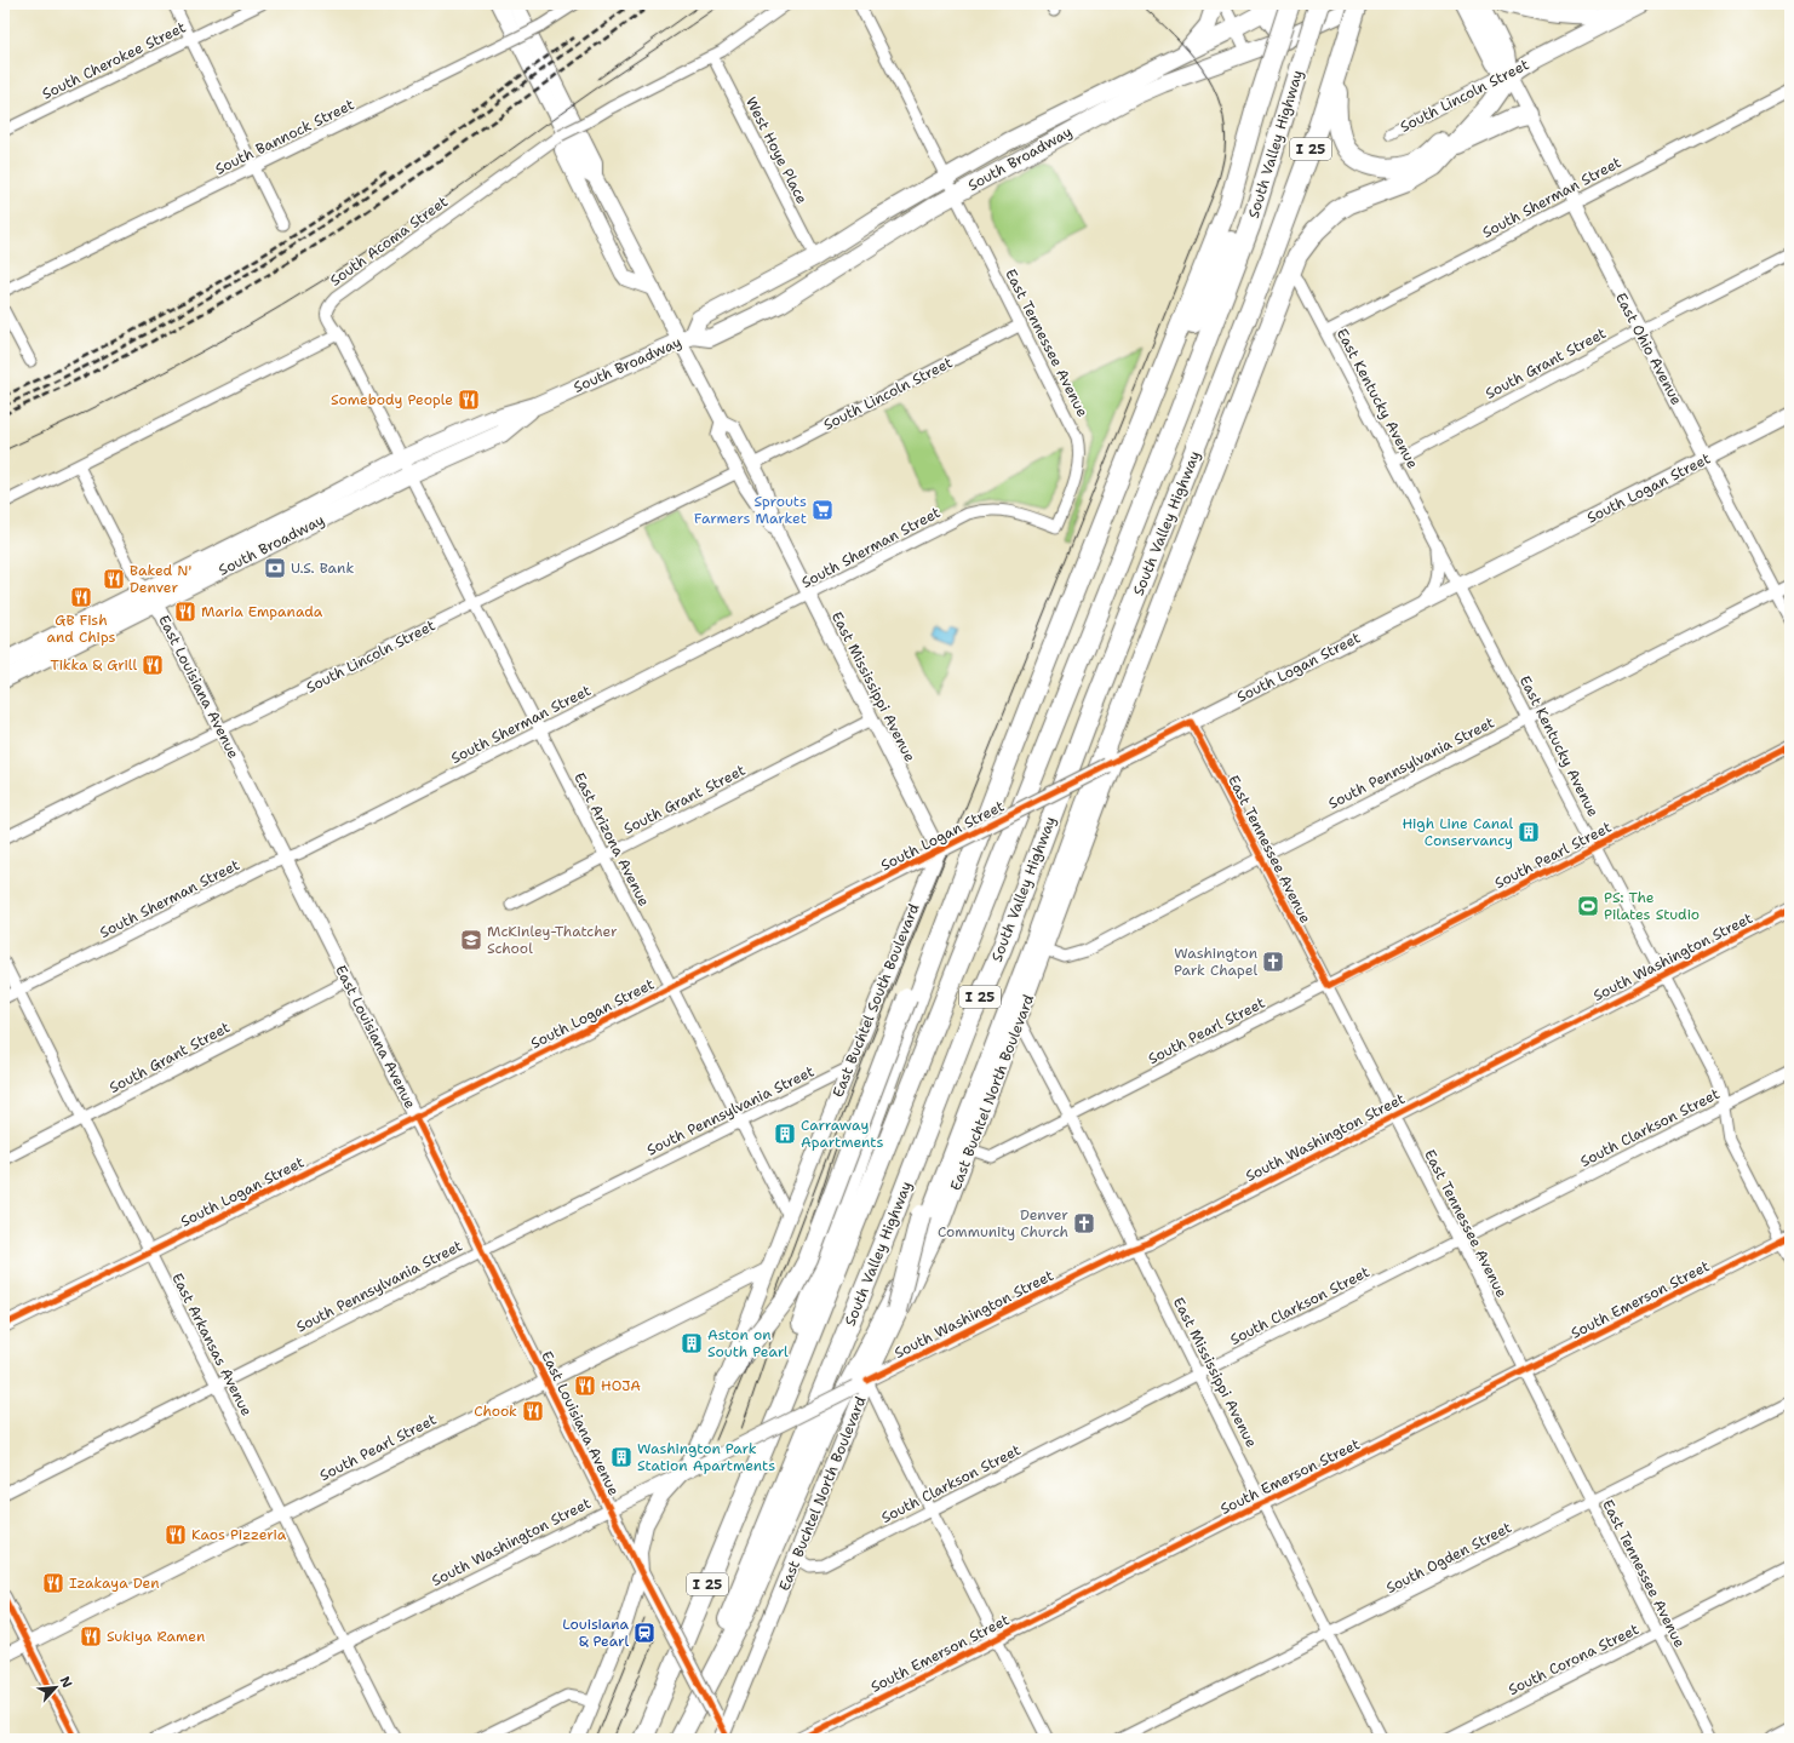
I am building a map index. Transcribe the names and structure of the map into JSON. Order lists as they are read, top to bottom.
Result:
{
  "streets": {
    "highway": ["South Valley Highway", "I 25"],
    "main road": [
      "South Lincoln Street",
      "South Broadway",
      "East Ohio Avenue",
      "South Logan Street",
      "East Louisiana Avenue",
      "East Buchtel South Boulevard",
      "East Buchtel North Boulevard"
    ],
    "street": [
      "South Cherokee Street",
      "South Bannock Street",
      "West Hoye Place",
      "South Sherman Street",
      "South Acoma Street",
      "East Tennessee Avenue",
      "South Grant Street",
      "East Kentucky Avenue",
      "East Mississippi Avenue",
      "South Pennsylvania Street",
      "East Arizona Avenue",
      "South Pearl Street",
      "South Washington Street",
      "South Clarkson Street",
      "South Emerson Street",
      "East Arkansas Avenue",
      "South Ogden Street",
      "South Corona Street"
    ]
  },
  "crossings": [
    ["South Lincoln Street", "East Tennessee Avenue"],
    ["South Lincoln Street", "East Ohio Avenue"],
    ["South Lincoln Street", "East Louisiana Avenue"],
    ["South Lincoln Street", "East Mississippi Avenue"],
    ["South Lincoln Street", "East Arizona Avenue"],
    ["South Valley Highway", "South Broadway"],
    ["West Hoye Place", "South Broadway"],
    ["West Hoye Place", "South Acoma Street"],
    ["South Broadway", "East Tennessee Avenue"],
    ["South Broadway", "East Louisiana Avenue"],
    ["South Broadway", "East Mississippi Avenue"],
    ["South Broadway", "East Arizona Avenue"],
    ["South Sherman Street", "East Tennessee Avenue"],
    ["South Sherman Street", "East Ohio Avenue"],
    ["South Sherman Street", "East Kentucky Avenue"],
    ["South Sherman Street", "East Louisiana Avenue"],
    ["South Sherman Street", "East Mississippi Avenue"],
    ["South Sherman Street", "East Arizona Avenue"],
    ["South Sherman Street", "East Arkansas Avenue"],
    ["South Acoma Street", "East Arizona Avenue"],
    ["East Tennessee Avenue", "South Logan Street"],
    ["East Tennessee Avenue", "South Pennsylvania Street"],
    ["East Tennessee Avenue", "South Pearl Street"],
    ["East Tennessee Avenue", "South Washington Street"],
    ["East Tennessee Avenue", "South Clarkson Street"],
    ["East Tennessee Avenue", "South Emerson Street"],
    ["East Tennessee Avenue", "South Ogden Street"],
    ["East Tennessee Avenue", "South Corona Street"],
    ["East Ohio Avenue", "South Grant Street"],
    ["East Ohio Avenue", "South Logan Street"],
    ["East Ohio Avenue", "South Pennsylvania Street"],
    ["South Grant Street", "East Kentucky Avenue"],
    ["South Grant Street", "East Louisiana Avenue"],
    ["South Grant Street", "East Mississippi Avenue"],
    ["South Grant Street", "East Arizona Avenue"],
    ["South Grant Street", "East Arkansas Avenue"],
    ["East Kentucky Avenue", "South Logan Street"],
    ["East Kentucky Avenue", "South Pennsylvania Street"],
    ["East Kentucky Avenue", "South Pearl Street"],
    ["East Kentucky Avenue", "South Washington Street"],
    ["East Kentucky Avenue", "South Clarkson Street"],
    ["East Kentucky Avenue", "South Emerson Street"],
    ["South Logan Street", "East Louisiana Avenue"],
    ["South Logan Street", "East Mississippi Avenue"],
    ["South Logan Street", "East Arizona Avenue"],
    ["South Logan Street", "East Buchtel South Boulevard"],
    ["South Logan Street", "East Buchtel North Boulevard"],
    ["South Logan Street", "East Arkansas Avenue"],
    ["East Louisiana Avenue", "South Pennsylvania Street"],
    ["East Louisiana Avenue", "South Pearl Street"],
    ["East Louisiana Avenue", "South Washington Street"],
    ["East Louisiana Avenue", "East Buchtel South Boulevard"],
    ["East Louisiana Avenue", "East Buchtel North Boulevard"],
    ["East Mississippi Avenue", "South Pearl Street"],
    ["East Mississippi Avenue", "South Washington Street"],
    ["East Mississippi Avenue", "East Buchtel South Boulevard"],
    ["East Mississippi Avenue", "East Buchtel North Boulevard"],
    ["East Mississippi Avenue", "South Clarkson Street"],
    ["East Mississippi Avenue", "South Emerson Street"],
    ["East Mississippi Avenue", "South Ogden Street"],
    ["South Pennsylvania Street", "East Arizona Avenue"],
    ["South Pennsylvania Street", "East Buchtel South Boulevard"],
    ["South Pennsylvania Street", "East Buchtel North Boulevard"],
    ["South Pennsylvania Street", "East Arkansas Avenue"],
    ["East Arizona Avenue", "East Buchtel South Boulevard"],
    ["South Pearl Street", "East Buchtel South Boulevard"],
    ["South Pearl Street", "East Buchtel North Boulevard"],
    ["South Pearl Street", "East Arkansas Avenue"],
    ["South Washington Street", "East Buchtel South Boulevard"],
    ["South Washington Street", "East Buchtel North Boulevard"],
    ["South Washington Street", "East Arkansas Avenue"],
    ["East Buchtel North Boulevard", "South Clarkson Street"]
  ],
  "places": {
    "restaurant": [
      "Somebody People",
      "Baked N' Denver",
      "GB Fish and Chips",
      "Maria Empanada",
      "Tikka & Grill",
      "HOJA",
      "Chook",
      "Kaos Pizzeria",
      "Izakaya Den",
      "Sukiya Ramen"
    ],
    "supermarket": ["Sprouts Farmers Market"],
    "bank": ["U.S. Bank"],
    "building": [
      "High Line Canal Conservancy",
      "Carraway Apartments",
      "Aston on South Pearl",
      "Washington Park Station Apartments"
    ],
    "sports": ["PS: The Pilates Studio"],
    "school or university": ["McKinley-Thatcher School"],
    "church": ["Washington Park Chapel", "Denver Community Church"],
    "station": ["Louisiana & Pearl"]
  },
  "north": "top right"
}
